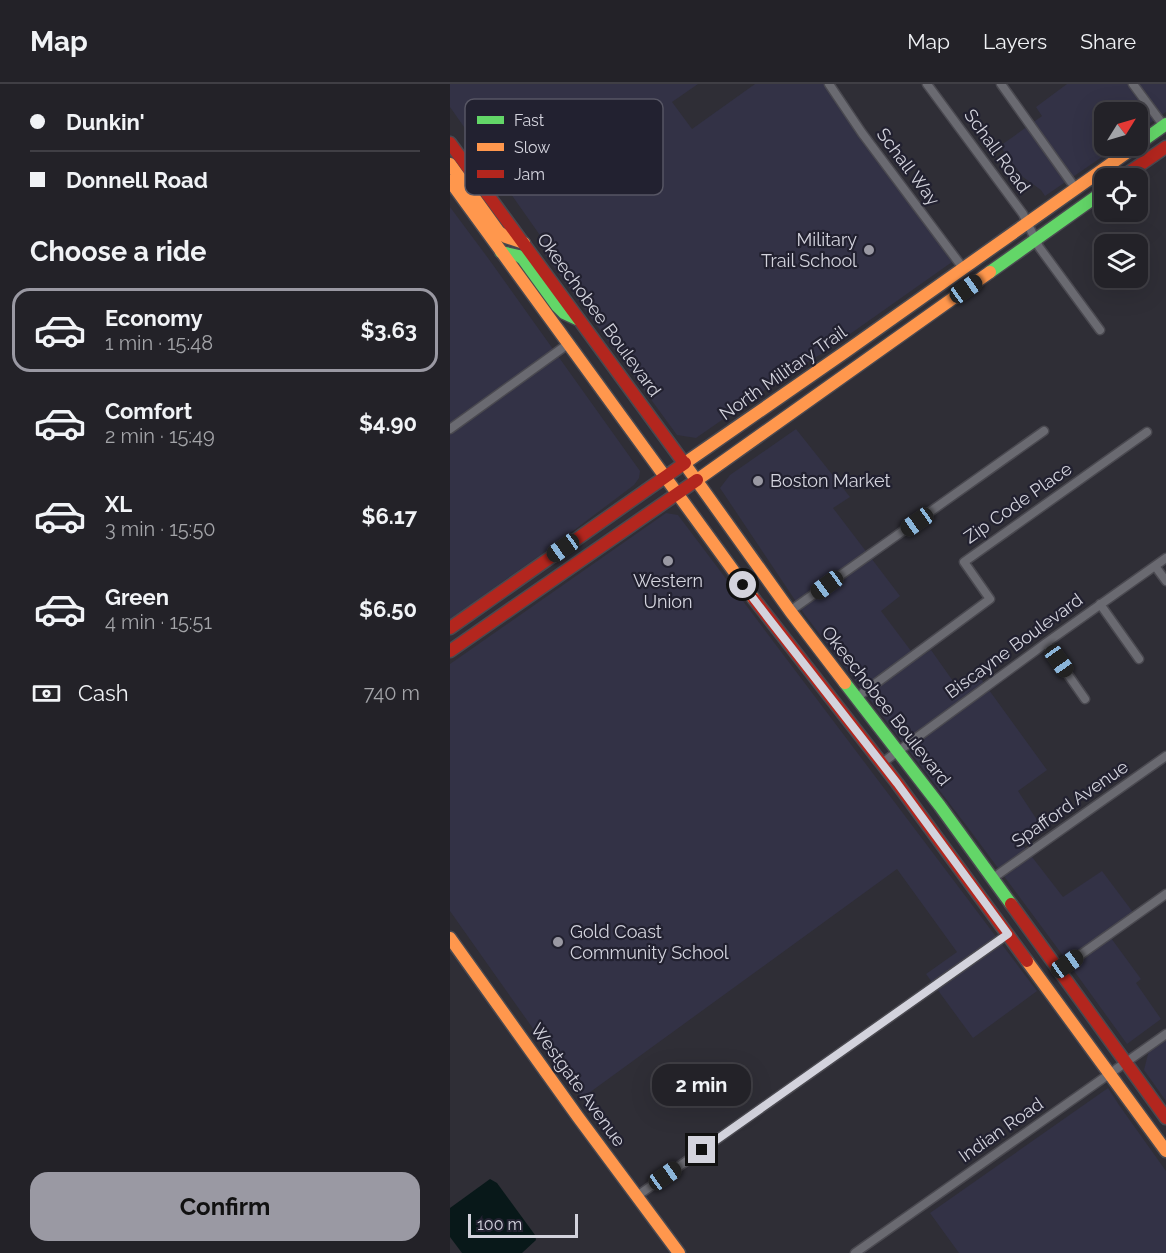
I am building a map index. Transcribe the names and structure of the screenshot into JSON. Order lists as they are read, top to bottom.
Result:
{
  "streets": {
    "main road": ["Okeechobee Boulevard", "North Military Trail", "Westgate Avenue"],
    "street": [
      "Schall Road",
      "Schall Way",
      "Zip Code Place",
      "Biscayne Boulevard",
      "Spafford Avenue",
      "Indian Road"
    ]
  },
  "crossings": [
    ["Schall Road", "North Military Trail"],
    ["Schall Way", "North Military Trail"],
    ["Okeechobee Boulevard", "North Military Trail"],
    ["Okeechobee Boulevard", "Zip Code Place"],
    ["Okeechobee Boulevard", "Biscayne Boulevard"],
    ["Okeechobee Boulevard", "Spafford Avenue"],
    ["Okeechobee Boulevard", "Indian Road"]
  ],
  "places": [
    "Military Trail School",
    "Boston Market",
    "Western Union",
    "Gold Coast Community School"
  ],
  "legend": ["Fast", "Slow", "Jam"],
  "scale_bar": "100 m",
  "north": "top right",
  "page": {
    "header": "Map",
    "nav": ["Map", "Layers", "Share"],
    "banner": ["Dunkin'", "Donnell Road"],
    "heading": "Choose a ride",
    "list": [
      {
        "name": "Economy",
        "note": "1 min · 15:48",
        "value": "$3.63"
      },
      {
        "name": "Comfort",
        "note": "2 min · 15:49",
        "value": "$4.90"
      },
      {
        "name": "XL",
        "note": "3 min · 15:50",
        "value": "$6.17"
      },
      {
        "name": "Green",
        "note": "4 min · 15:51",
        "value": "$6.50"
      }
    ],
    "pay": ["Cash", "740 m"],
    "bubble": "2 min",
    "buttons": "Confirm",
    "scale": "100 m"
  }
}
